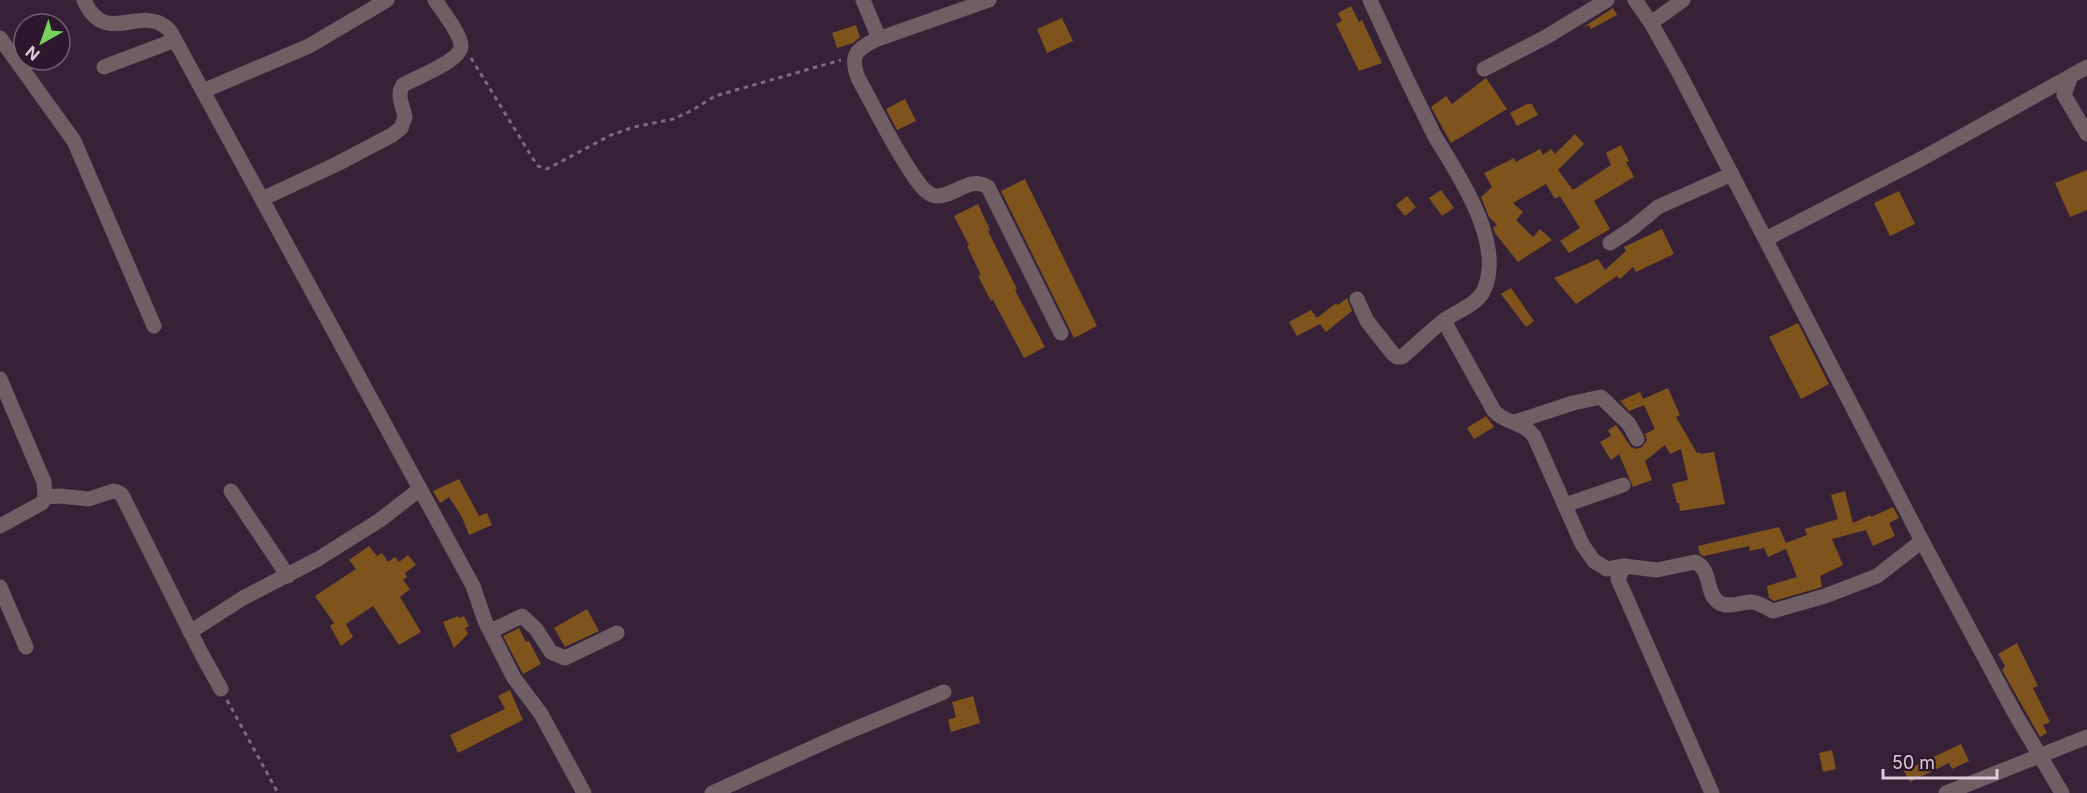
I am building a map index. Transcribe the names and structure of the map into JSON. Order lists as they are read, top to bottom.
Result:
{
  "scale_bar": "50 m",
  "north": "bottom left"
}
